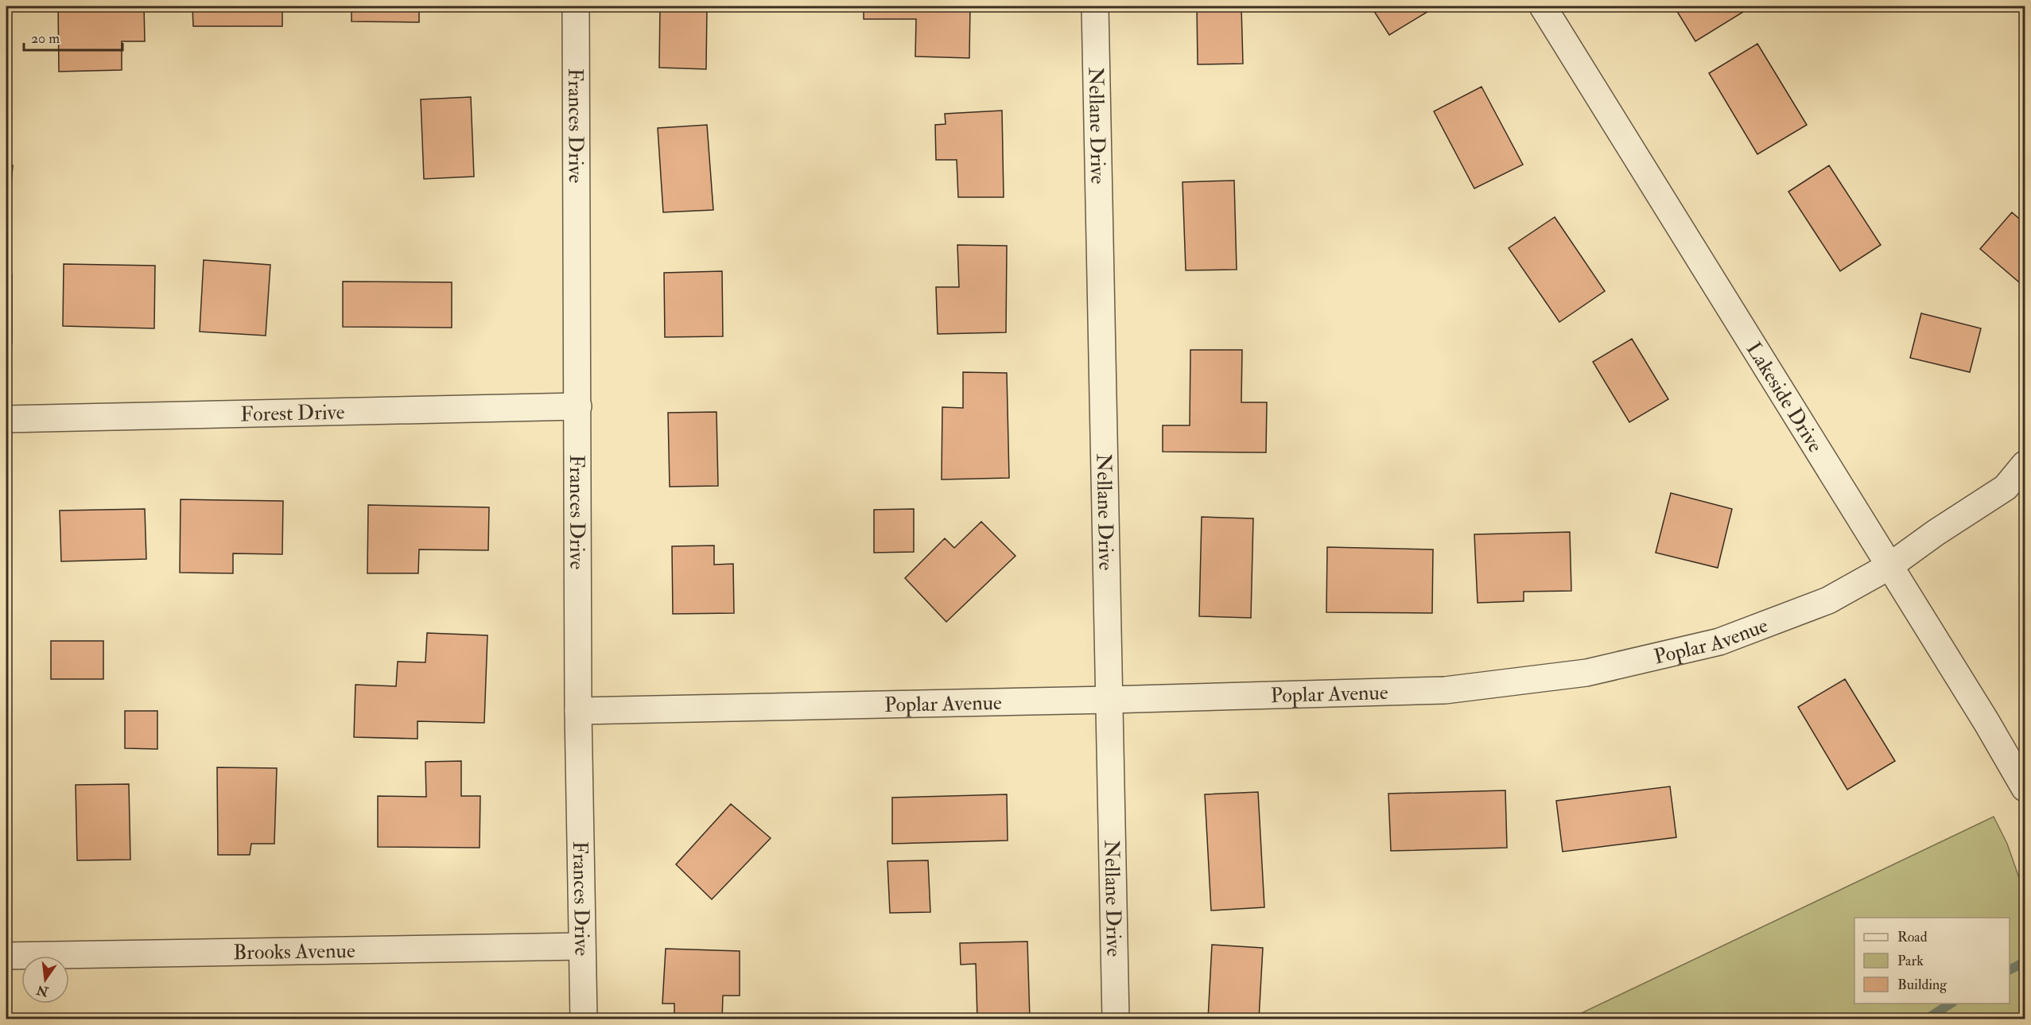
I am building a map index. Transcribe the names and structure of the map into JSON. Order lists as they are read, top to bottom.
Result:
{
  "streets": {
    "street": [
      "Frances Drive",
      "Nellane Drive",
      "Lakeside Drive",
      "Forest Drive",
      "Poplar Avenue",
      "Brooks Avenue"
    ]
  },
  "crossings": [
    ["Frances Drive", "Forest Drive"],
    ["Frances Drive", "Poplar Avenue"],
    ["Frances Drive", "Brooks Avenue"],
    ["Nellane Drive", "Poplar Avenue"],
    ["Lakeside Drive", "Poplar Avenue"]
  ],
  "legend": ["Road", "Park", "Building"],
  "scale_bar": "20 m",
  "north": "bottom"
}
